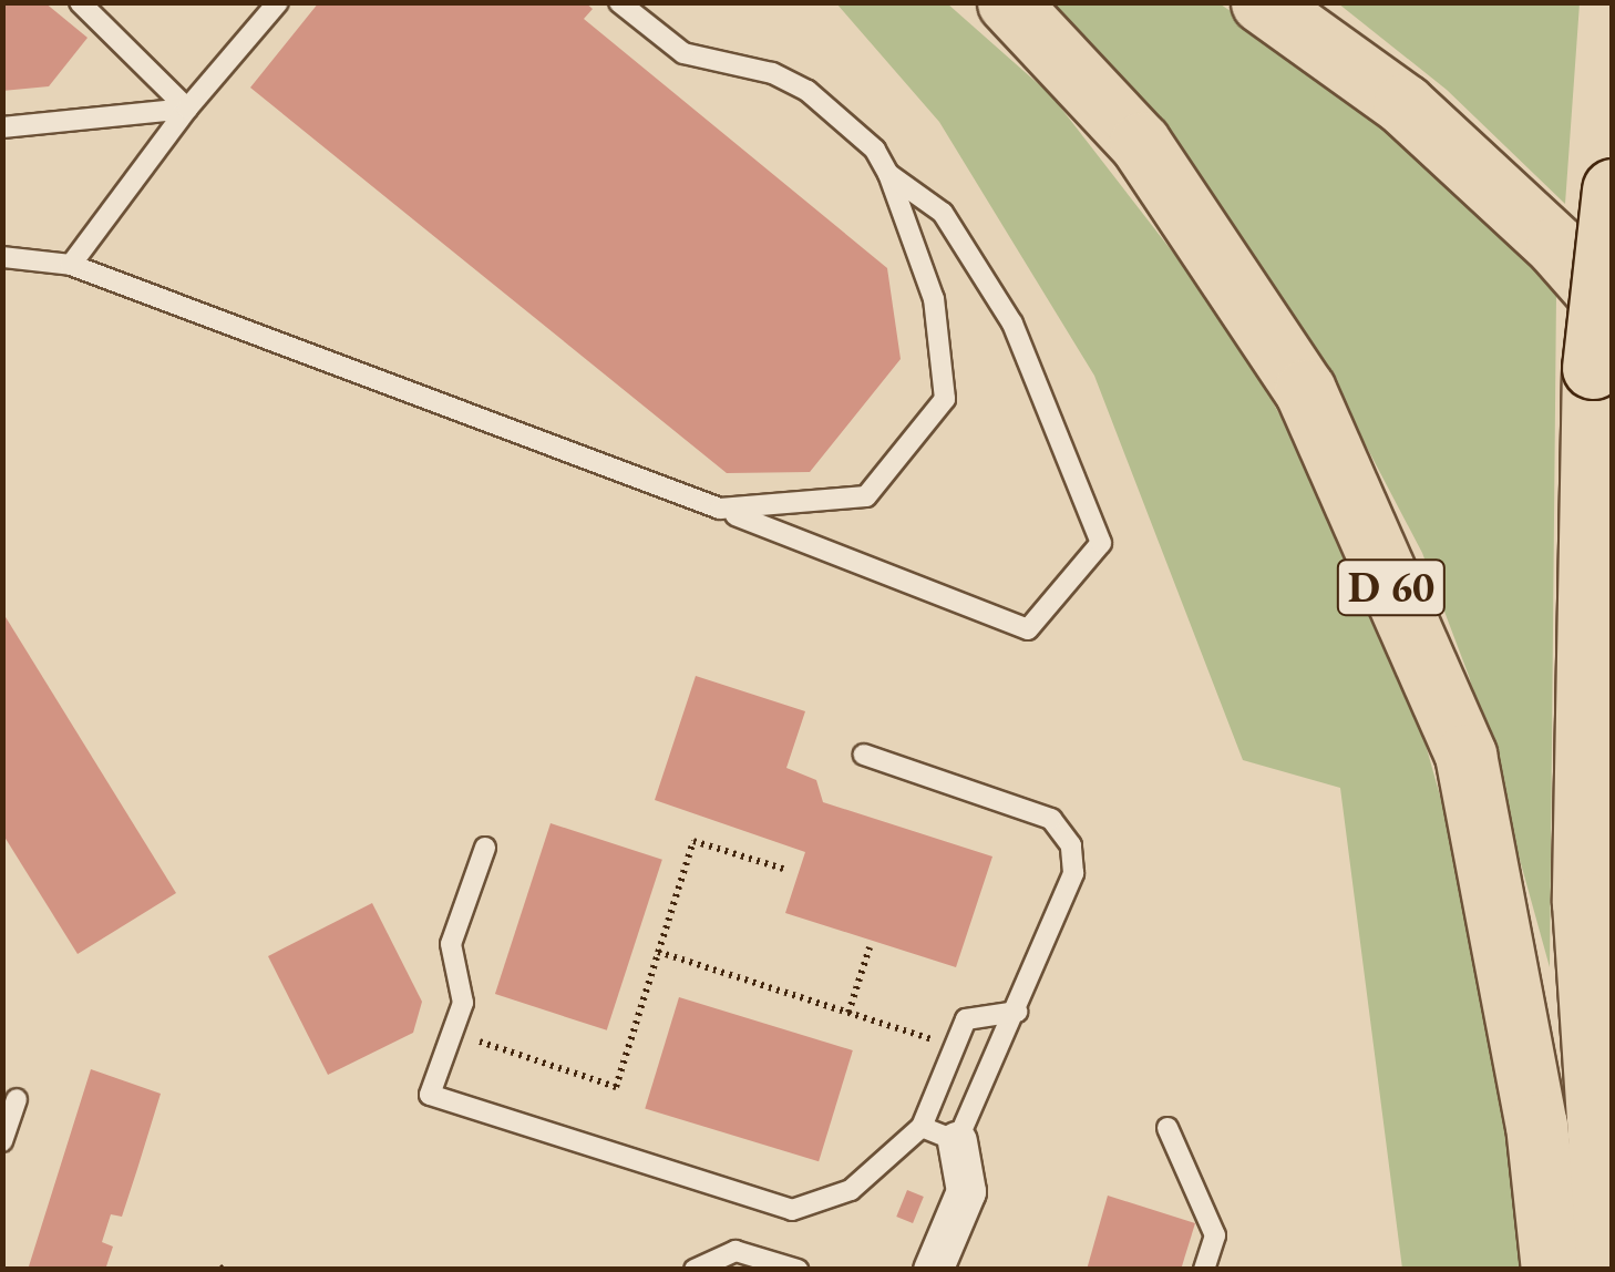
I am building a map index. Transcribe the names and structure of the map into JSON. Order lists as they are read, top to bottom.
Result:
{
  "streets": {
    "highway": ["D 60"]
  }
}
